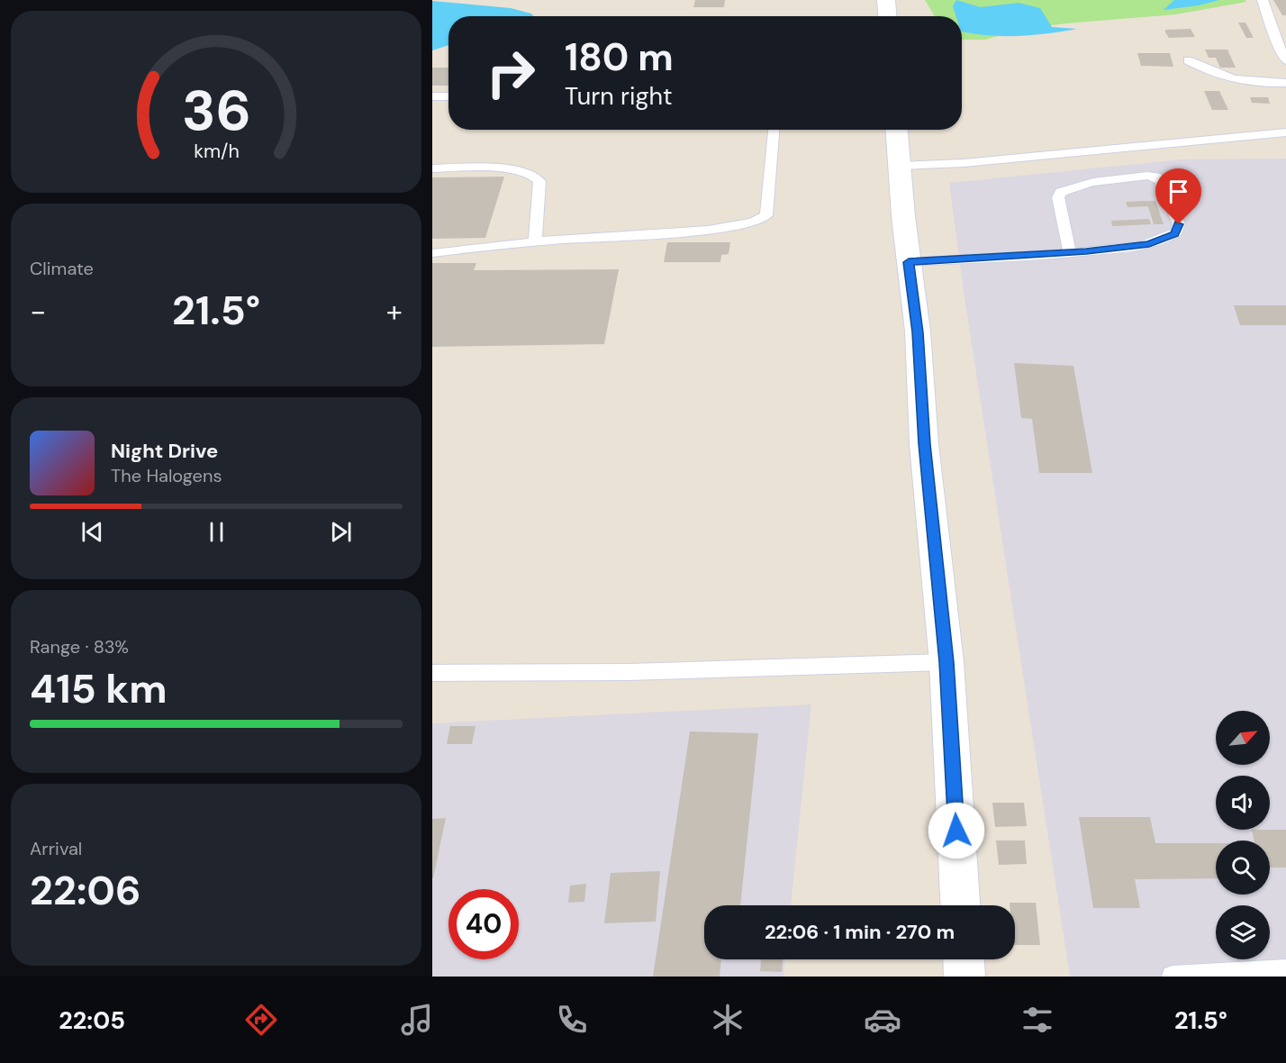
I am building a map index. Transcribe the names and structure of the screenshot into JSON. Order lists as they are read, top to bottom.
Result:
{
  "north": "top right",
  "page": {
    "turn": ["180 m", "Turn right"],
    "tile": [
      "Climate",
      ["Range · 83%", "415 km"],
      ["Arrival", "22:06"]
    ],
    "heat": ["−", "21.5°", "+"],
    "song": ["Night Drive", "The Halogens"],
    "limit": "40",
    "trip": "22:06 · 1 min · 270 m",
    "tabs": ["22:05", "21.5°"],
    "gauge": ["36", "km/h"]
  }
}
